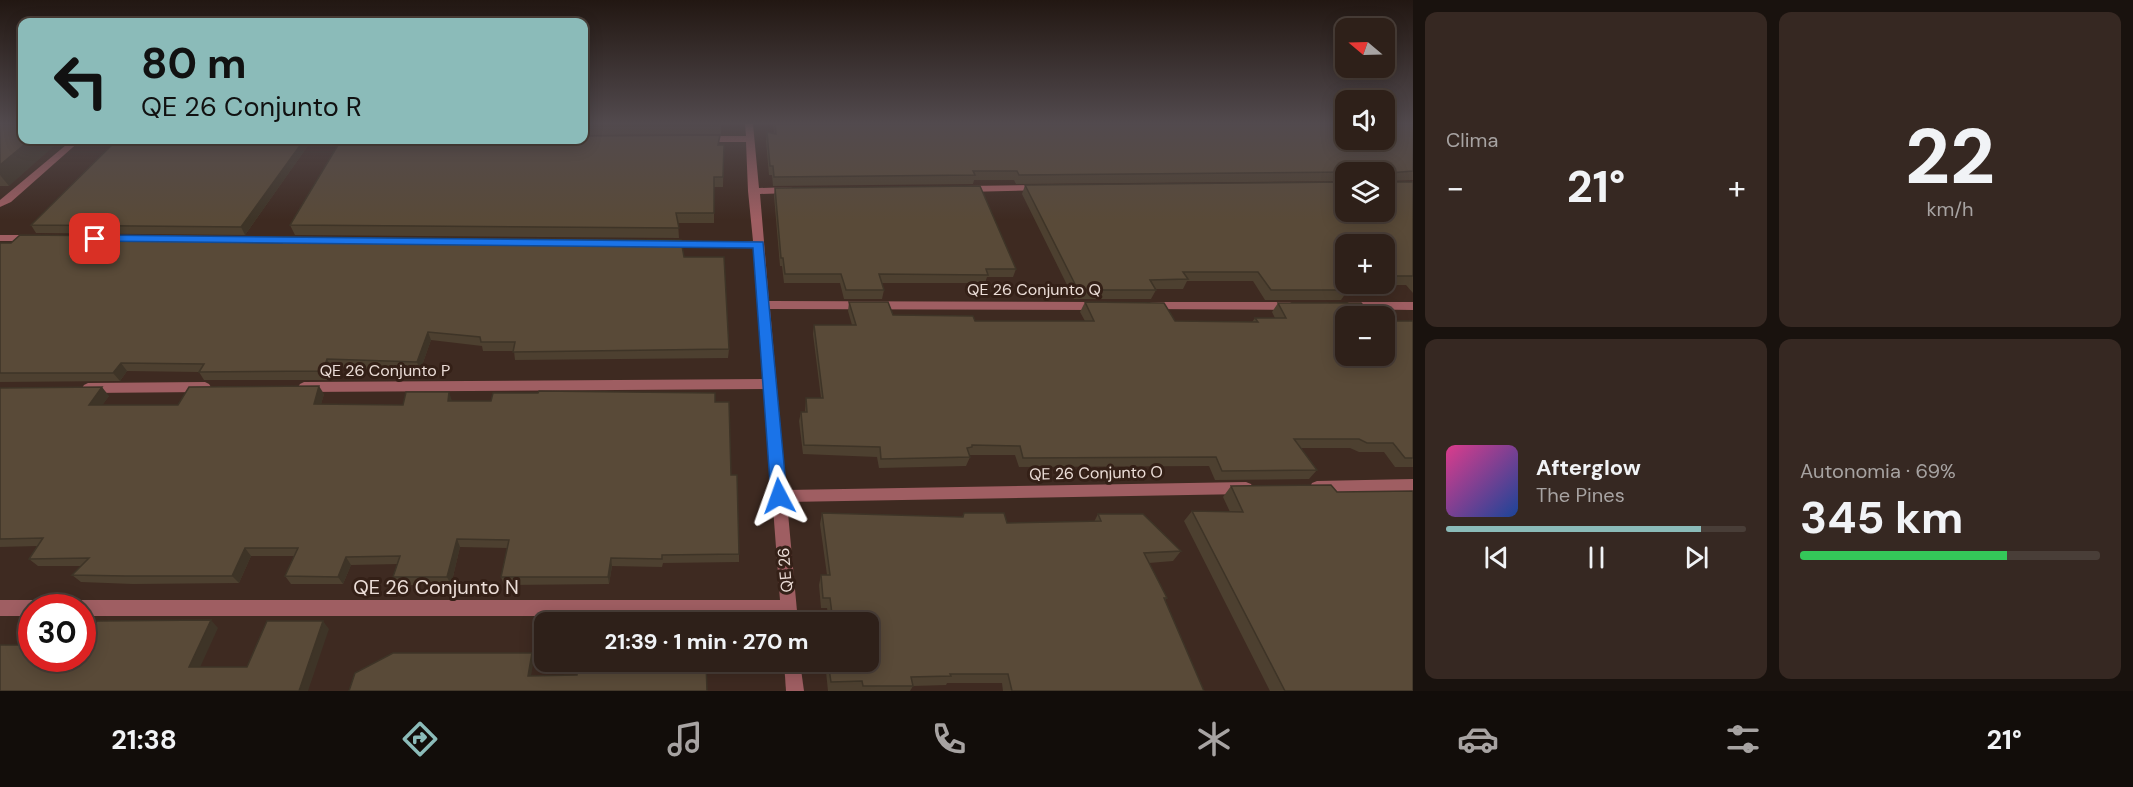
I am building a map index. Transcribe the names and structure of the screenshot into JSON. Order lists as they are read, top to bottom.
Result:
{
  "streets": {
    "street": [
      "QE 26 Conjunto Q",
      "QE 26 Conjunto P",
      "QE 26 Conjunto O",
      "QE 26",
      "QE 26 Conjunto N"
    ]
  },
  "crossings": [
    ["QE 26 Conjunto Q", "QE 26"],
    ["QE 26 Conjunto P", "QE 26"],
    ["QE 26 Conjunto O", "QE 26"]
  ],
  "north": "left",
  "page": {
    "tile": [
      "Clima",
      ["22", "km/h"],
      ["Autonomia · 69%", "345 km"]
    ],
    "map_buttons": ["+", "−"],
    "turn": ["80 m", "QE 26 Conjunto R"],
    "heat": ["−", "21°", "+"],
    "song": ["Afterglow", "The Pines"],
    "limit": "30",
    "trip": "21:39 · 1 min · 270 m",
    "tabs": ["21:38", "21°"]
  }
}
